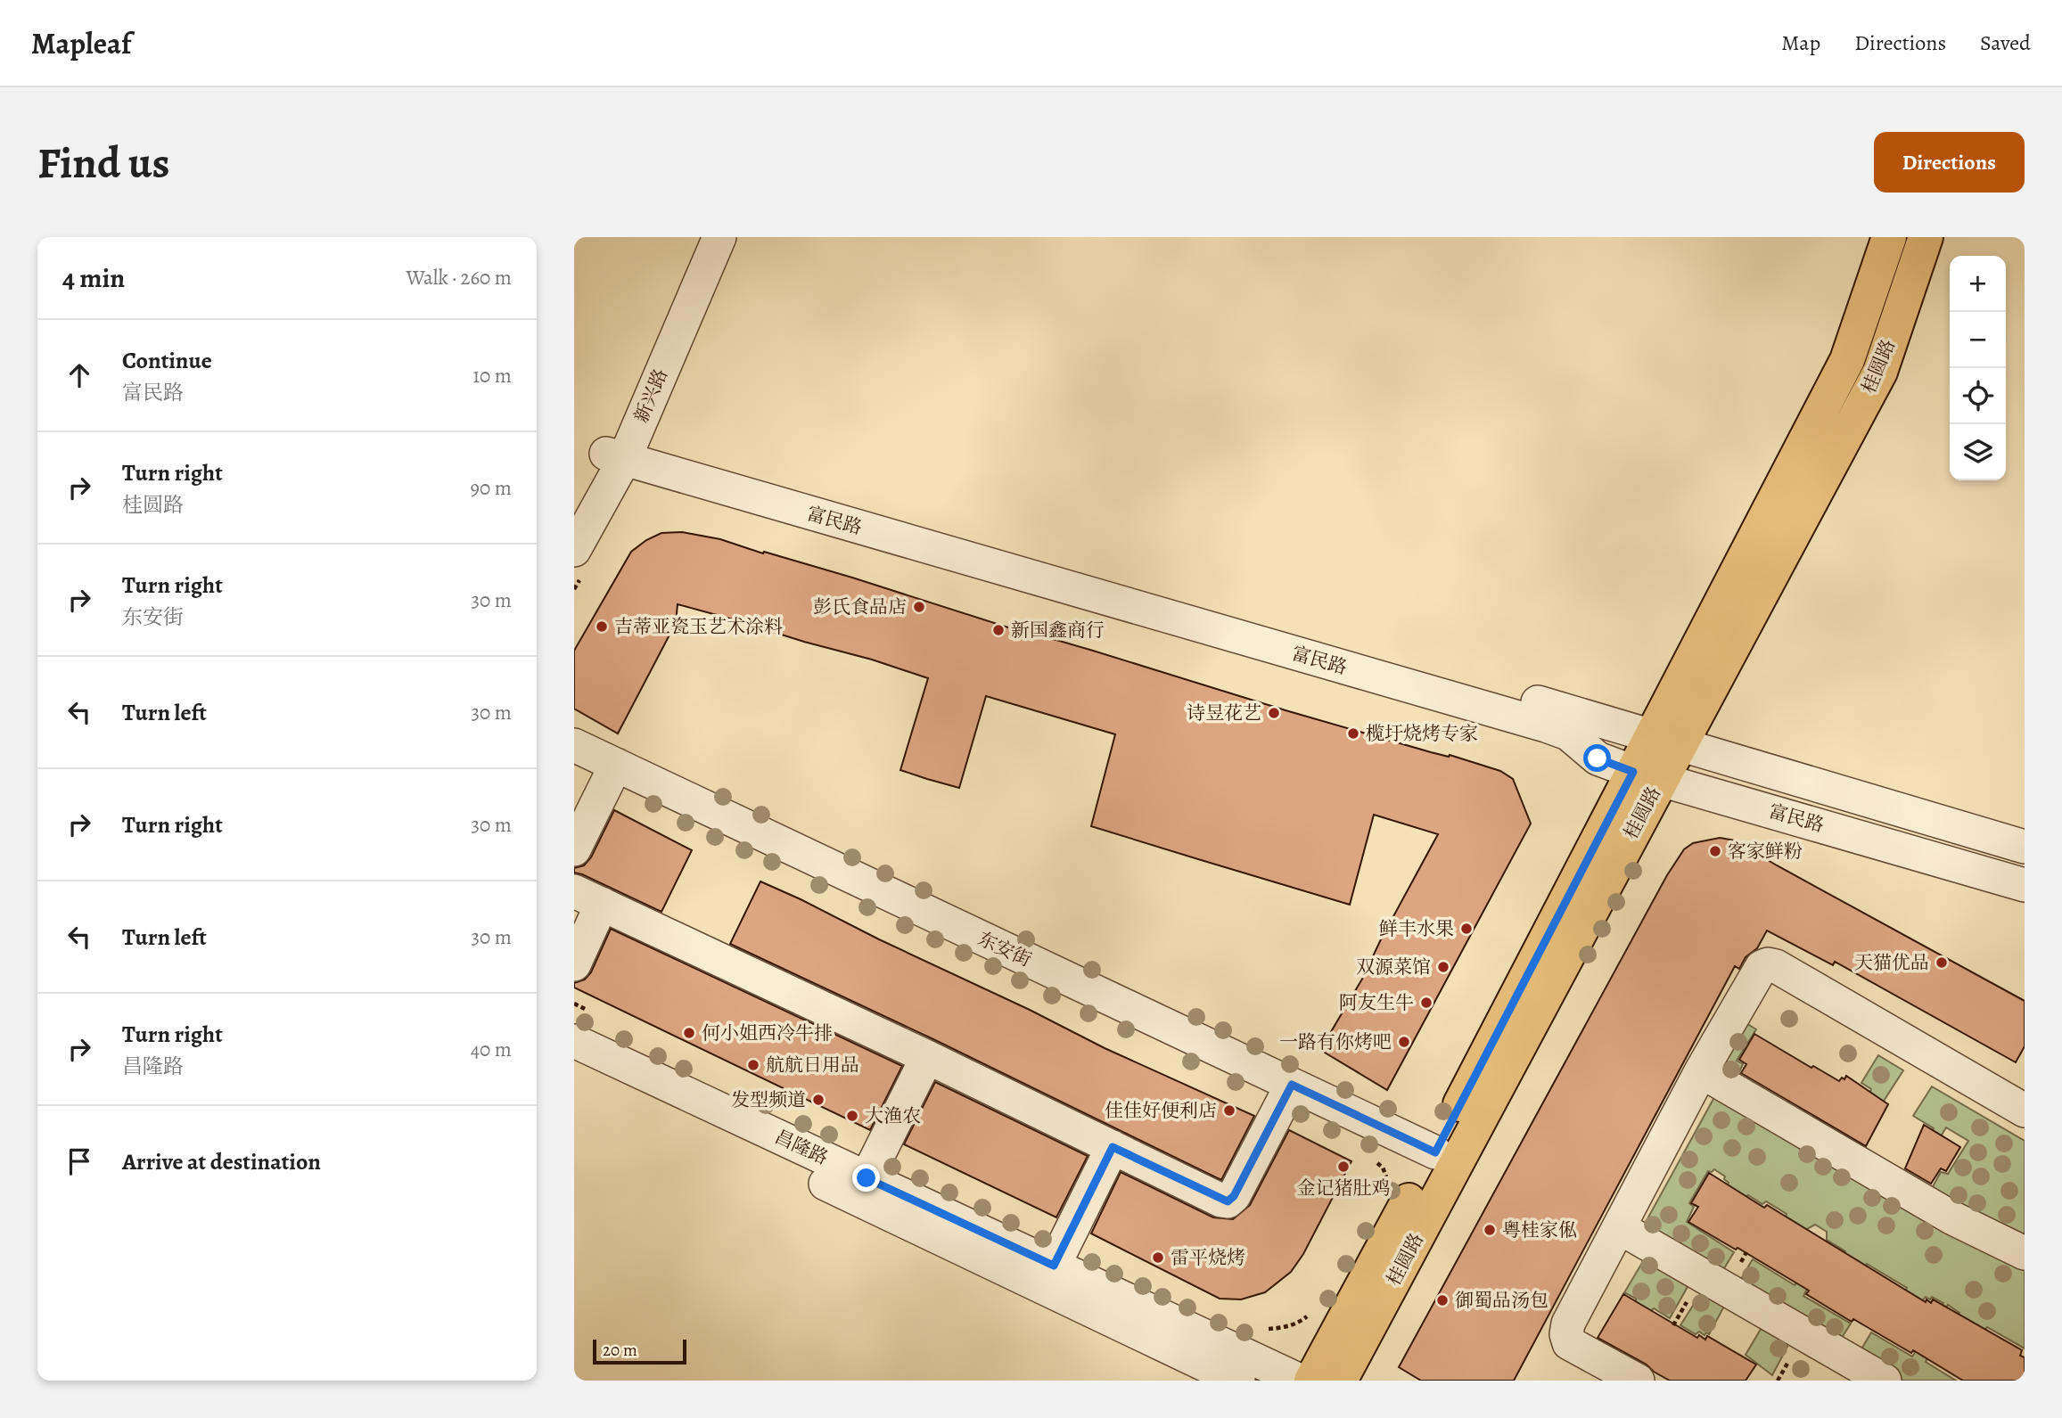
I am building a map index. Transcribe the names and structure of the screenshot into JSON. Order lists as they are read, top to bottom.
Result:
{
  "streets": {
    "main road": ["桂圆路"],
    "street": [
      "新兴路",
      "富民路",
      "东安街",
      "昌隆路"
    ]
  },
  "crossings": [
    ["桂圆路", "富民路"],
    ["桂圆路", "东安街"],
    ["新兴路", "富民路"]
  ],
  "places": [
    "彭氏食品店",
    "吉蒂亚瓷玉艺术涂料",
    "新国鑫商行",
    "诗昱花艺",
    "榄圩烧烤专家",
    "客家鲜粉",
    "鲜丰水果",
    "天猫优品",
    "双源菜馆",
    "阿友生牛",
    "何小姐西冷牛排",
    "一路有你烤吧",
    "航航日用品",
    "发型频道",
    "佳佳好便利店",
    "大渔农",
    "金记猪肚鸡",
    "粤桂家俬",
    "雷平烧烤",
    "御蜀品汤包"
  ],
  "scale_bar": "20 m",
  "page": {
    "header": "Mapleaf",
    "nav": ["Map", "Directions", "Saved"],
    "buttons": "Directions",
    "title": "Find us",
    "heading": ["4 min", "Walk · 260 m"],
    "map_buttons": ["+", "−"],
    "list": [
      ["Continue", "富民路", "10 m"],
      ["Turn right", "桂圆路", "90 m"],
      ["Turn right", "东安街", "30 m"],
      ["Turn left", "30 m"],
      ["Turn right", "30 m"],
      ["Turn left", "30 m"],
      ["Turn right", "昌隆路", "40 m"],
      "Arrive at destination"
    ],
    "scale": "20 m"
  }
}
